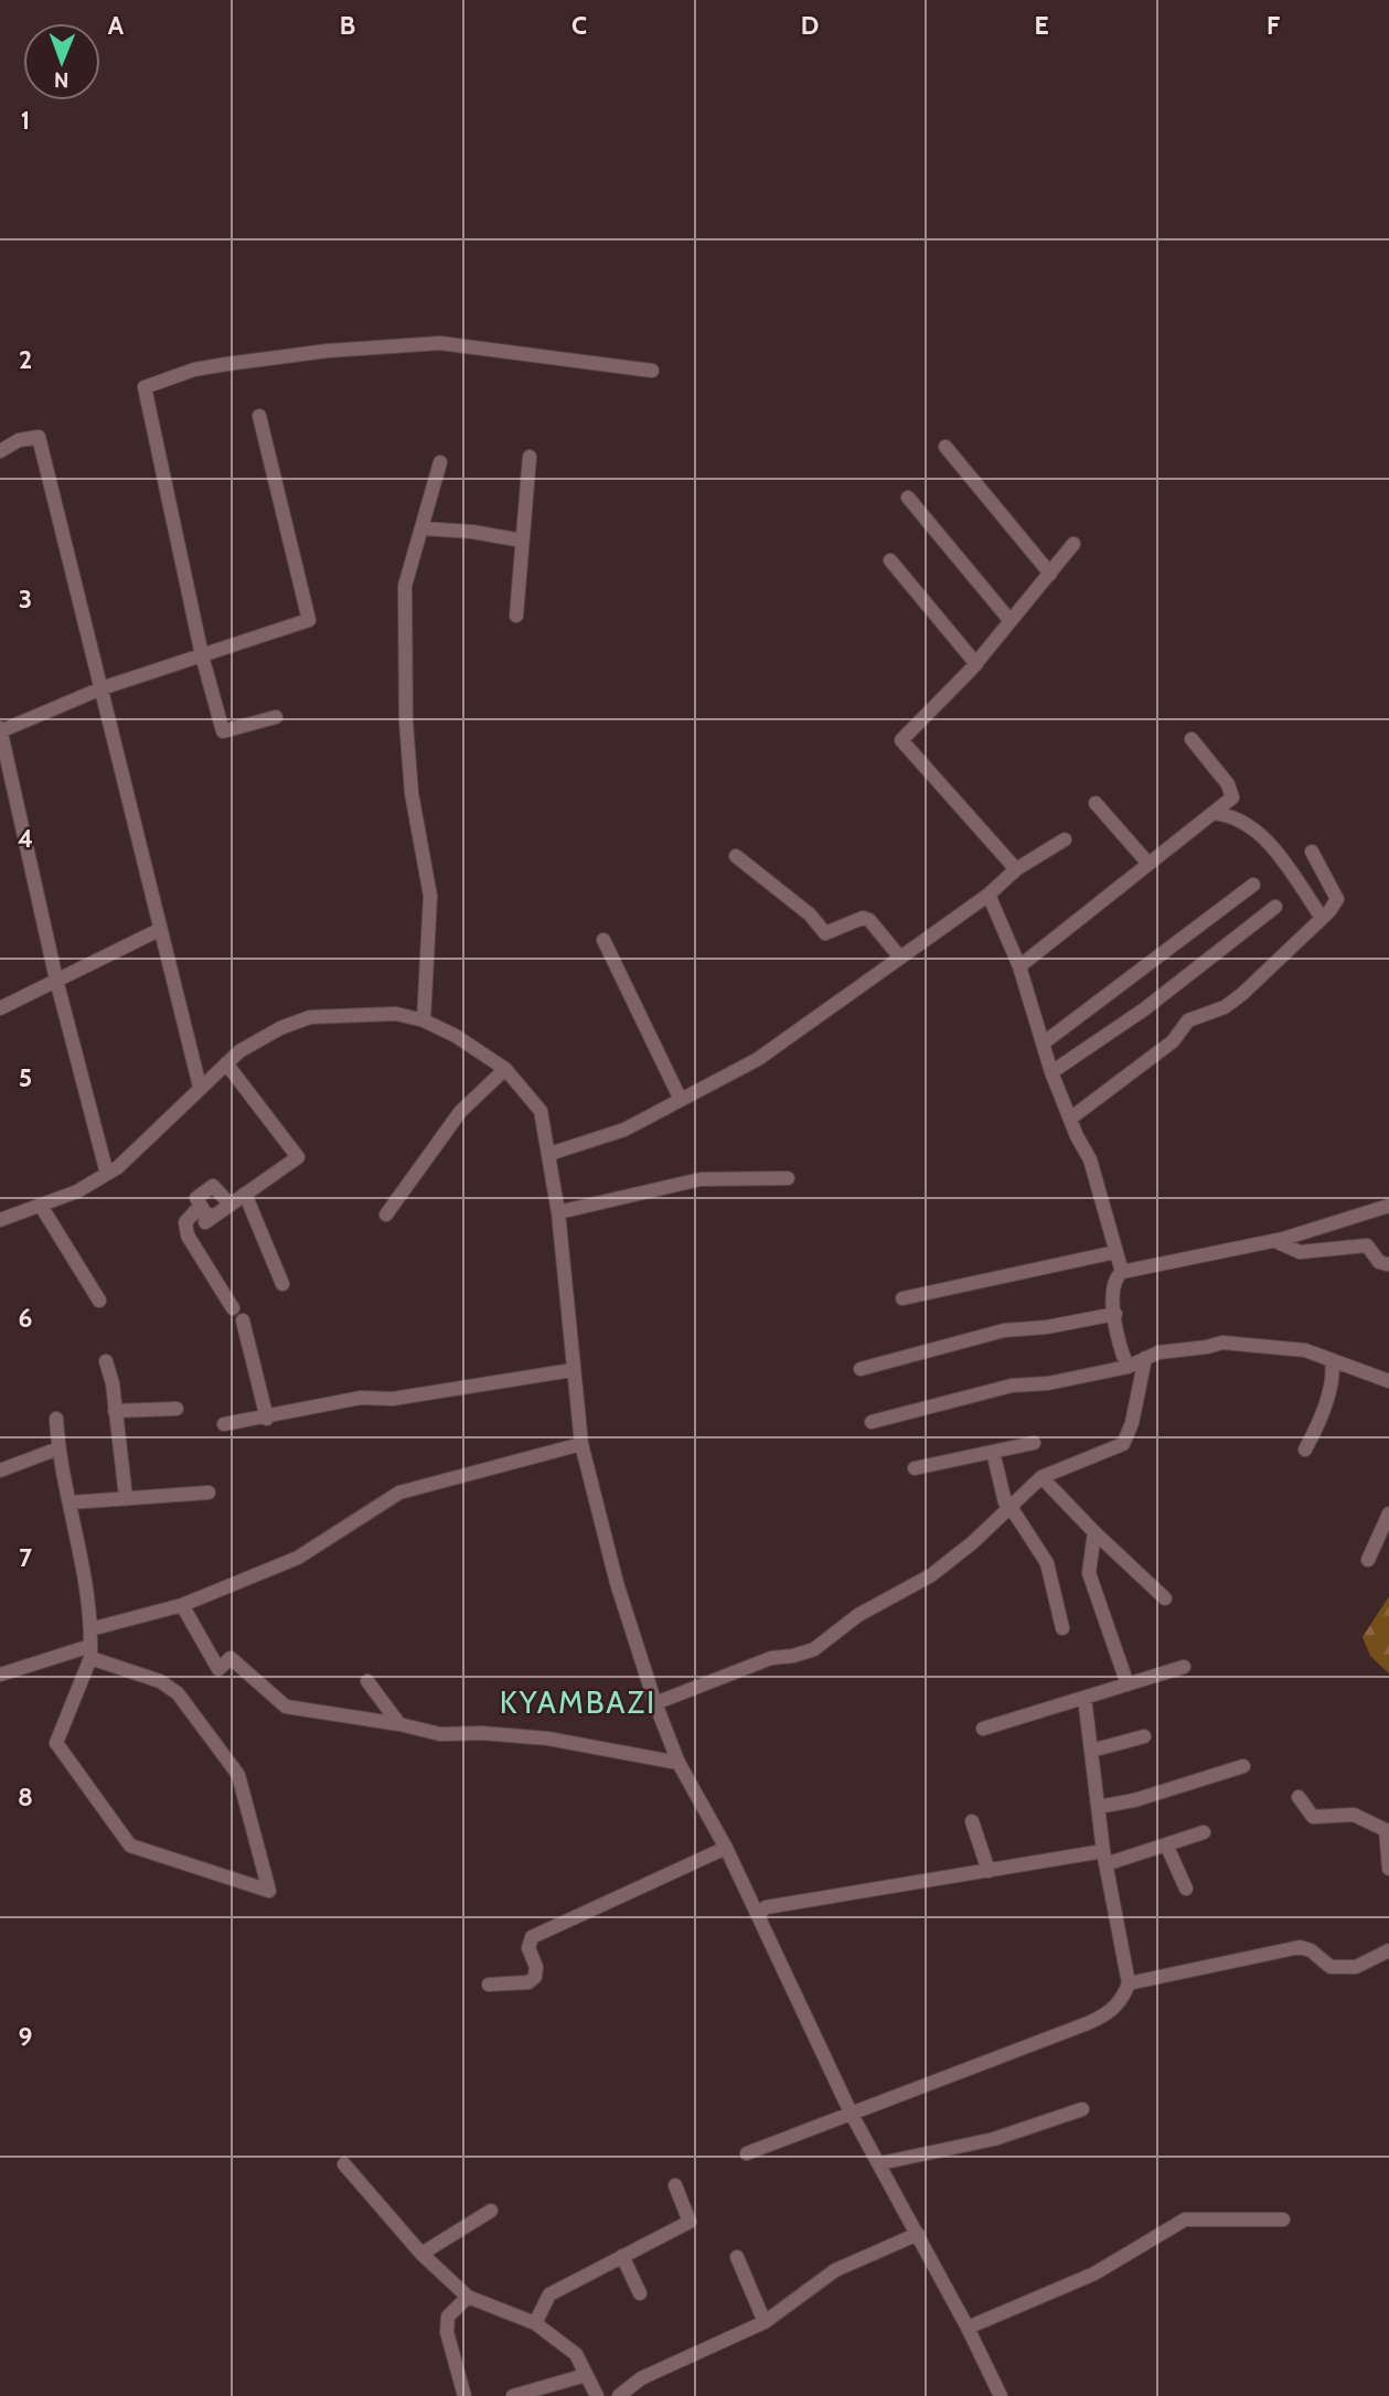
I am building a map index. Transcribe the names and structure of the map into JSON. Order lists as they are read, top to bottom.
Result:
{
  "districts": ["KYAMBAZI"],
  "north": "bottom",
  "grid": {
    "columns": [
      "A",
      "B",
      "C",
      "D",
      "E",
      "F"
    ],
    "rows": [
      "1",
      "2",
      "3",
      "4",
      "5",
      "6",
      "7",
      "8",
      "9"
    ]
  }
}
